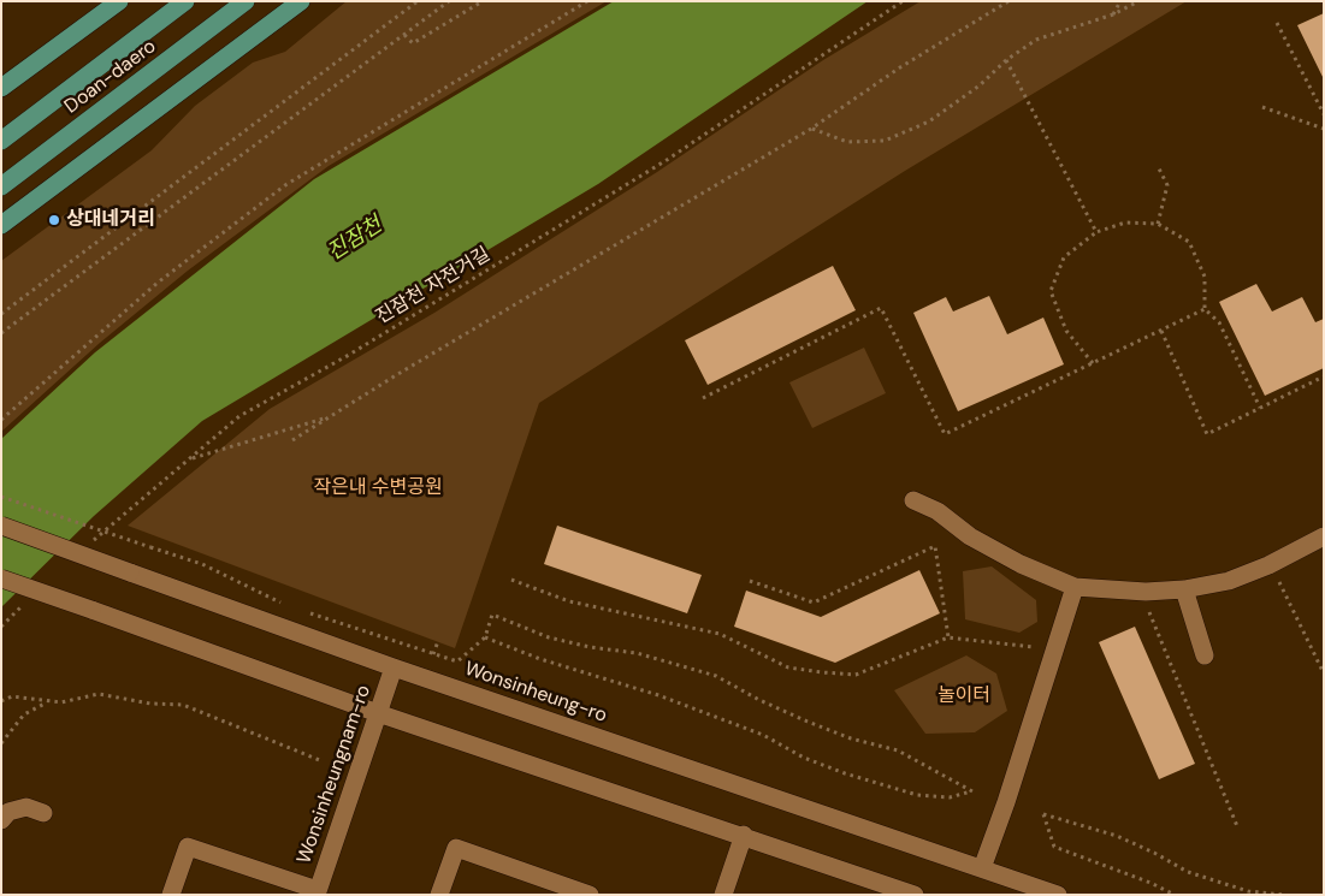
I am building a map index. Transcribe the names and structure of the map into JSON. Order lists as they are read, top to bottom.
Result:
{
  "streets": {
    "main road": ["Doan-daero"],
    "street": ["Wonsinheung-ro", "Wonsinheungnam-ro"],
    "path": ["진잠천 자전거길"]
  },
  "crossings": [
    ["Wonsinheung-ro", "Wonsinheungnam-ro"]
  ],
  "water": ["진잠천"],
  "parks": ["작은내 수변공원", "놀이터"],
  "places": ["상대네거리"]
}
